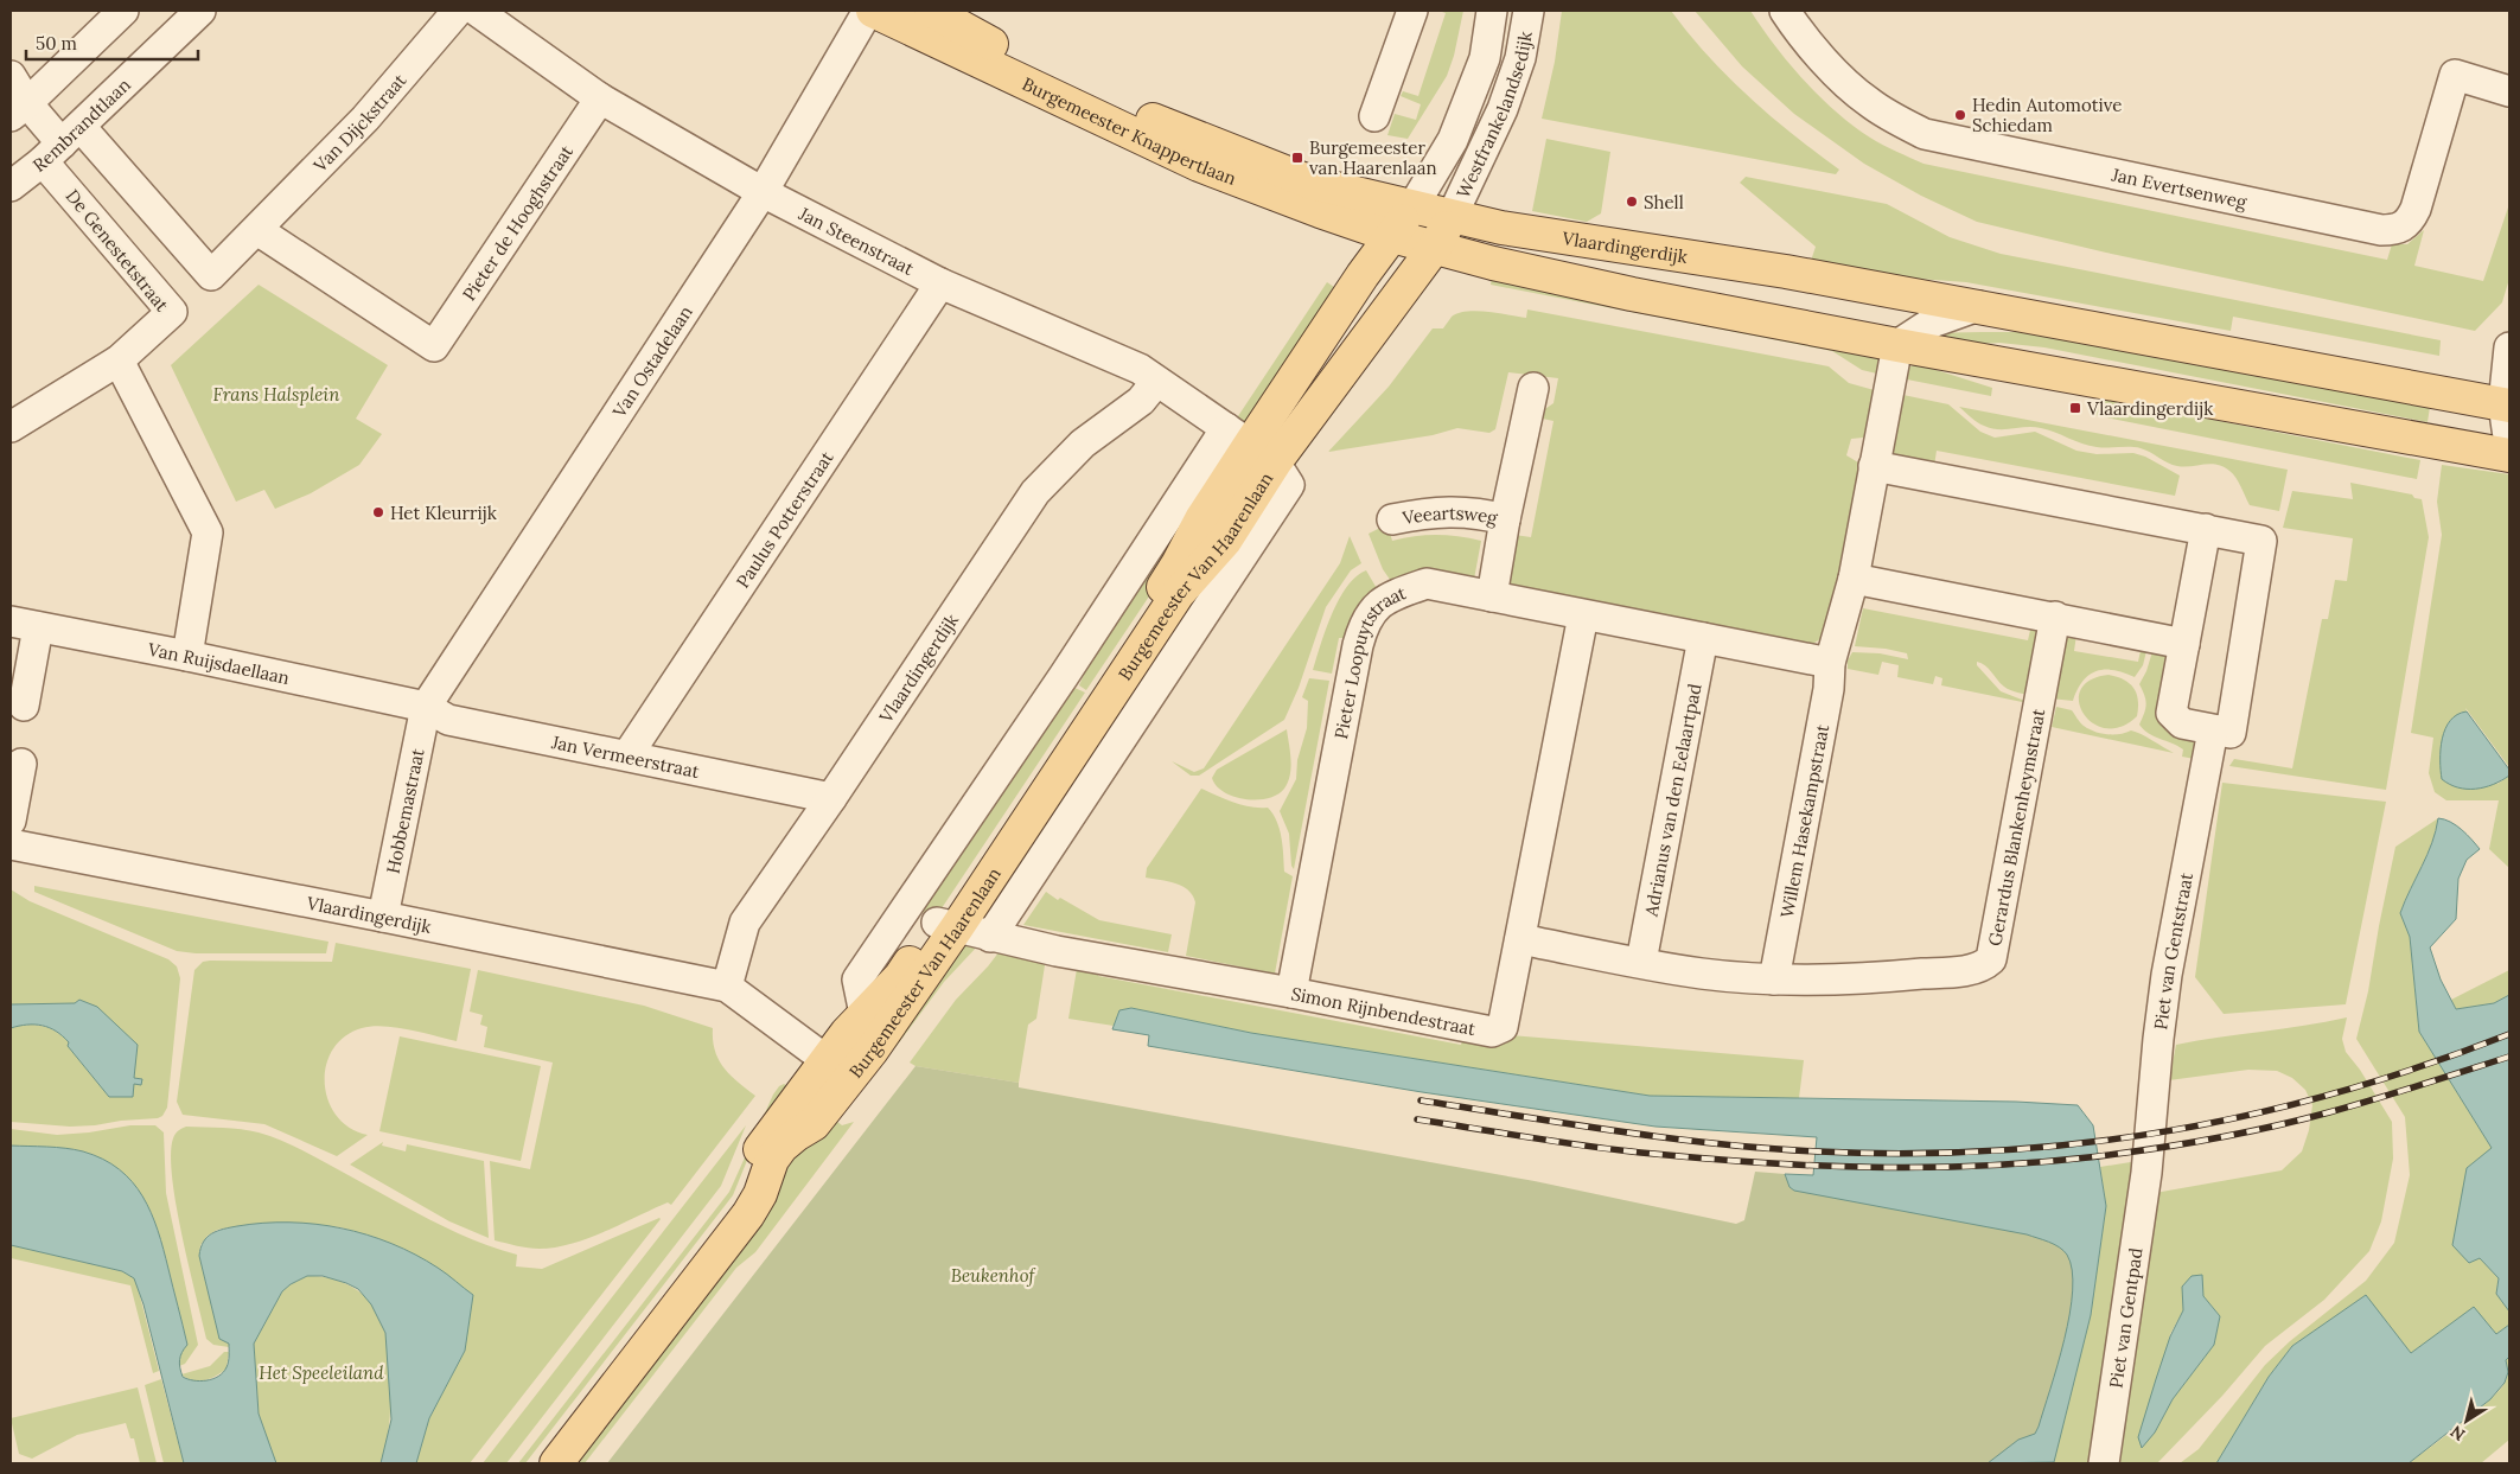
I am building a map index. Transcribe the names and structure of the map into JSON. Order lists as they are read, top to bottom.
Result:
{
  "streets": {
    "main road": ["Burgemeester Knappertlaan", "Vlaardingerdijk", "Burgemeester Van Haarenlaan"],
    "street": [
      "Westfrankelandsedijk",
      "Van Dijckstraat",
      "Rembrandtlaan",
      "Jan Evertsenweg",
      "Pieter de Hooghstraat",
      "Jan Steenstraat",
      "De Genestetstraat",
      "Van Ostadelaan",
      "Paulus Potterstraat",
      "Veeartsweg",
      "Van Ruijsdaellaan",
      "Pieter Loopuytstraat",
      "Jan Vermeerstraat",
      "Adrianus van den Eelaartpad",
      "Hobbemastraat",
      "Willem Hasekampstraat",
      "Gerardus Blankenheymstraat",
      "Piet van Gentstraat",
      "Simon Rijnbendestraat",
      "Piet van Gentpad"
    ]
  },
  "crossings": [
    ["Westfrankelandsedijk", "Burgemeester Knappertlaan"],
    ["Westfrankelandsedijk", "Vlaardingerdijk"],
    ["Westfrankelandsedijk", "Burgemeester Van Haarenlaan"],
    ["Van Dijckstraat", "Pieter de Hooghstraat"],
    ["Van Dijckstraat", "De Genestetstraat"],
    ["Rembrandtlaan", "De Genestetstraat"],
    ["Burgemeester Knappertlaan", "Vlaardingerdijk"],
    ["Burgemeester Knappertlaan", "Burgemeester Van Haarenlaan"],
    ["Pieter de Hooghstraat", "Jan Steenstraat"],
    ["Pieter de Hooghstraat", "De Genestetstraat"],
    ["Jan Steenstraat", "Vlaardingerdijk"],
    ["Jan Steenstraat", "Van Ostadelaan"],
    ["Jan Steenstraat", "Paulus Potterstraat"],
    ["Jan Steenstraat", "Burgemeester Van Haarenlaan"],
    ["Vlaardingerdijk", "Burgemeester Van Haarenlaan"],
    ["Vlaardingerdijk", "Jan Vermeerstraat"],
    ["Vlaardingerdijk", "Hobbemastraat"],
    ["Van Ostadelaan", "Van Ruijsdaellaan"],
    ["Van Ostadelaan", "Jan Vermeerstraat"],
    ["Van Ostadelaan", "Hobbemastraat"],
    ["Paulus Potterstraat", "Jan Vermeerstraat"],
    ["Burgemeester Van Haarenlaan", "Simon Rijnbendestraat"],
    ["Van Ruijsdaellaan", "Jan Vermeerstraat"],
    ["Van Ruijsdaellaan", "Hobbemastraat"],
    ["Pieter Loopuytstraat", "Adrianus van den Eelaartpad"],
    ["Pieter Loopuytstraat", "Willem Hasekampstraat"],
    ["Pieter Loopuytstraat", "Simon Rijnbendestraat"],
    ["Jan Vermeerstraat", "Hobbemastraat"],
    ["Adrianus van den Eelaartpad", "Gerardus Blankenheymstraat"],
    ["Willem Hasekampstraat", "Gerardus Blankenheymstraat"],
    ["Gerardus Blankenheymstraat", "Simon Rijnbendestraat"],
    ["Piet van Gentstraat", "Piet van Gentpad"]
  ],
  "parks": ["Frans Halsplein", "Beukenhof", "Het Speeleiland"],
  "places": {
    "other": ["Hedin Automotive Schiedam", "Shell", "Het Kleurrijk"],
    "transit": ["Burgemeester van Haarenlaan", "Vlaardingerdijk"]
  },
  "scale_bar": "50 m",
  "north": "bottom left"
}
